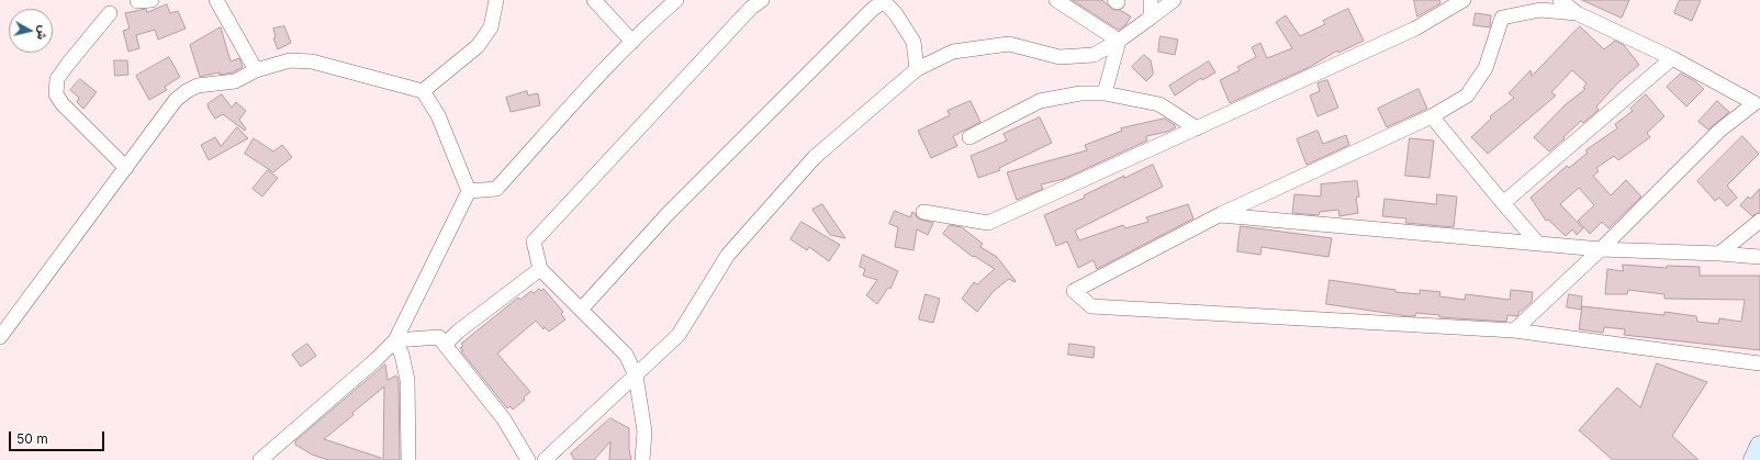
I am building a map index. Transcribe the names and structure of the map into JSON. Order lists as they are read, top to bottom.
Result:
{
  "scale_bar": "50 m",
  "north": "right"
}
